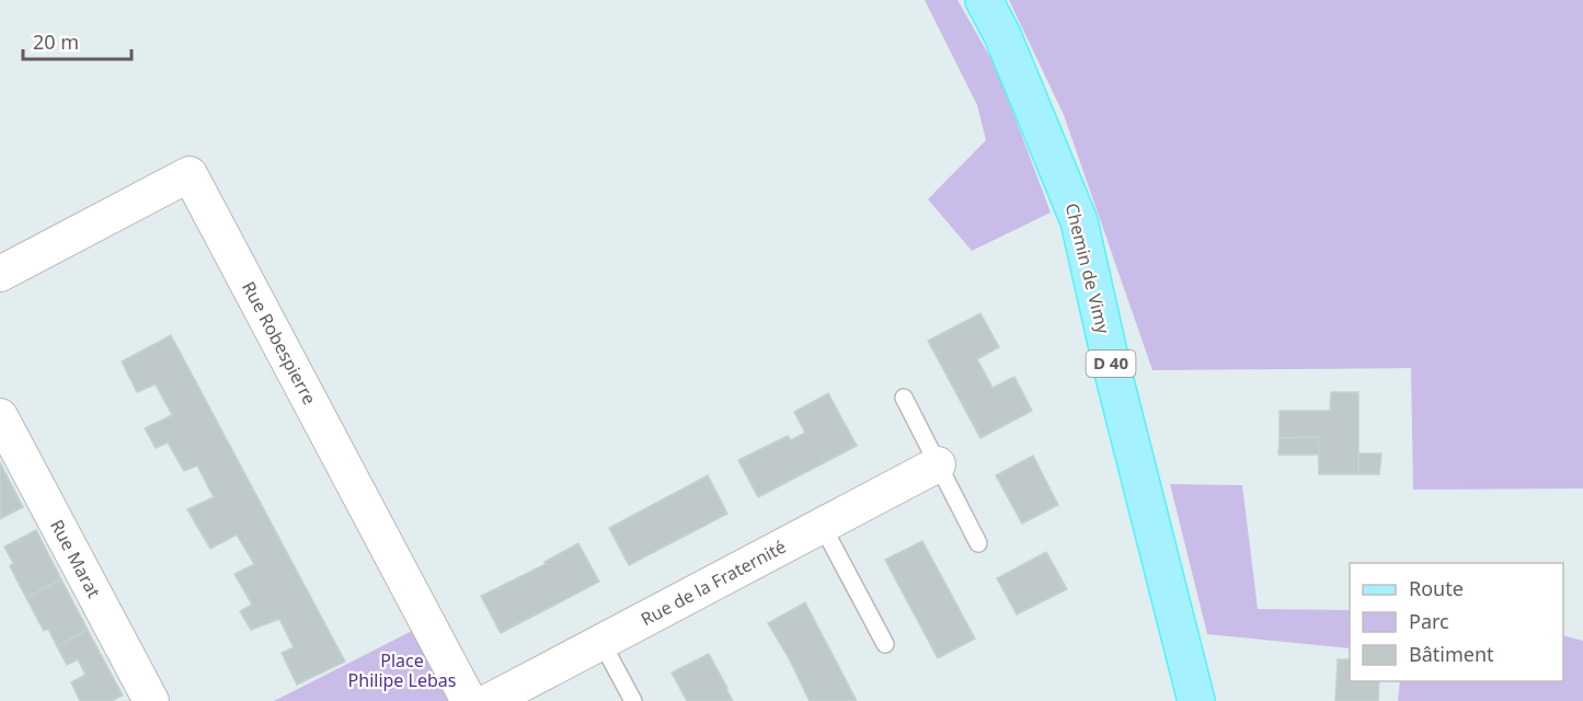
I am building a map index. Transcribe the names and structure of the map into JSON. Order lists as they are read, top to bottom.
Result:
{
  "streets": {
    "main road": ["Chemin de Vimy", "D 40"],
    "street": ["Rue Robespierre", "Rue Marat", "Rue de la Fraternité"]
  },
  "parks": ["Place Philipe Lebas"],
  "legend": ["Route", "Parc", "Bâtiment"],
  "scale_bar": "20 m"
}
